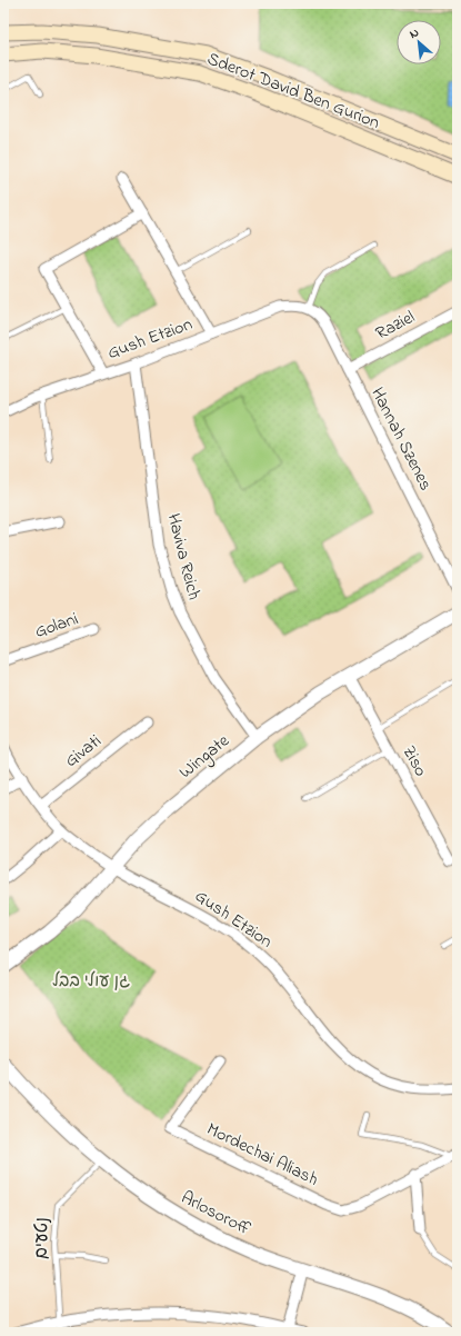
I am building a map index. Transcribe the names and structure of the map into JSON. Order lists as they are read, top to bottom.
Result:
{
  "streets": {
    "main road": ["Sderot David Ben Gurion"],
    "street": [
      "Raziel",
      "Gush Etzion",
      "Hannah Szenes",
      "Haviva Reich",
      "Golani",
      "Givati",
      "Wingate",
      "Ziso",
      "Mordechai Aliash",
      "Arlosoroff"
    ],
    "lane": ["נטעים"]
  },
  "crossings": [
    ["Raziel", "Hannah Szenes"],
    ["Gush Etzion", "Hannah Szenes"],
    ["Gush Etzion", "Haviva Reich"],
    ["Gush Etzion", "Givati"],
    ["Gush Etzion", "Wingate"],
    ["Haviva Reich", "Wingate"],
    ["Wingate", "Ziso"],
    ["Arlosoroff", "נטעים"]
  ],
  "parks": ["גן עולי בבל"],
  "north": "top left"
}
